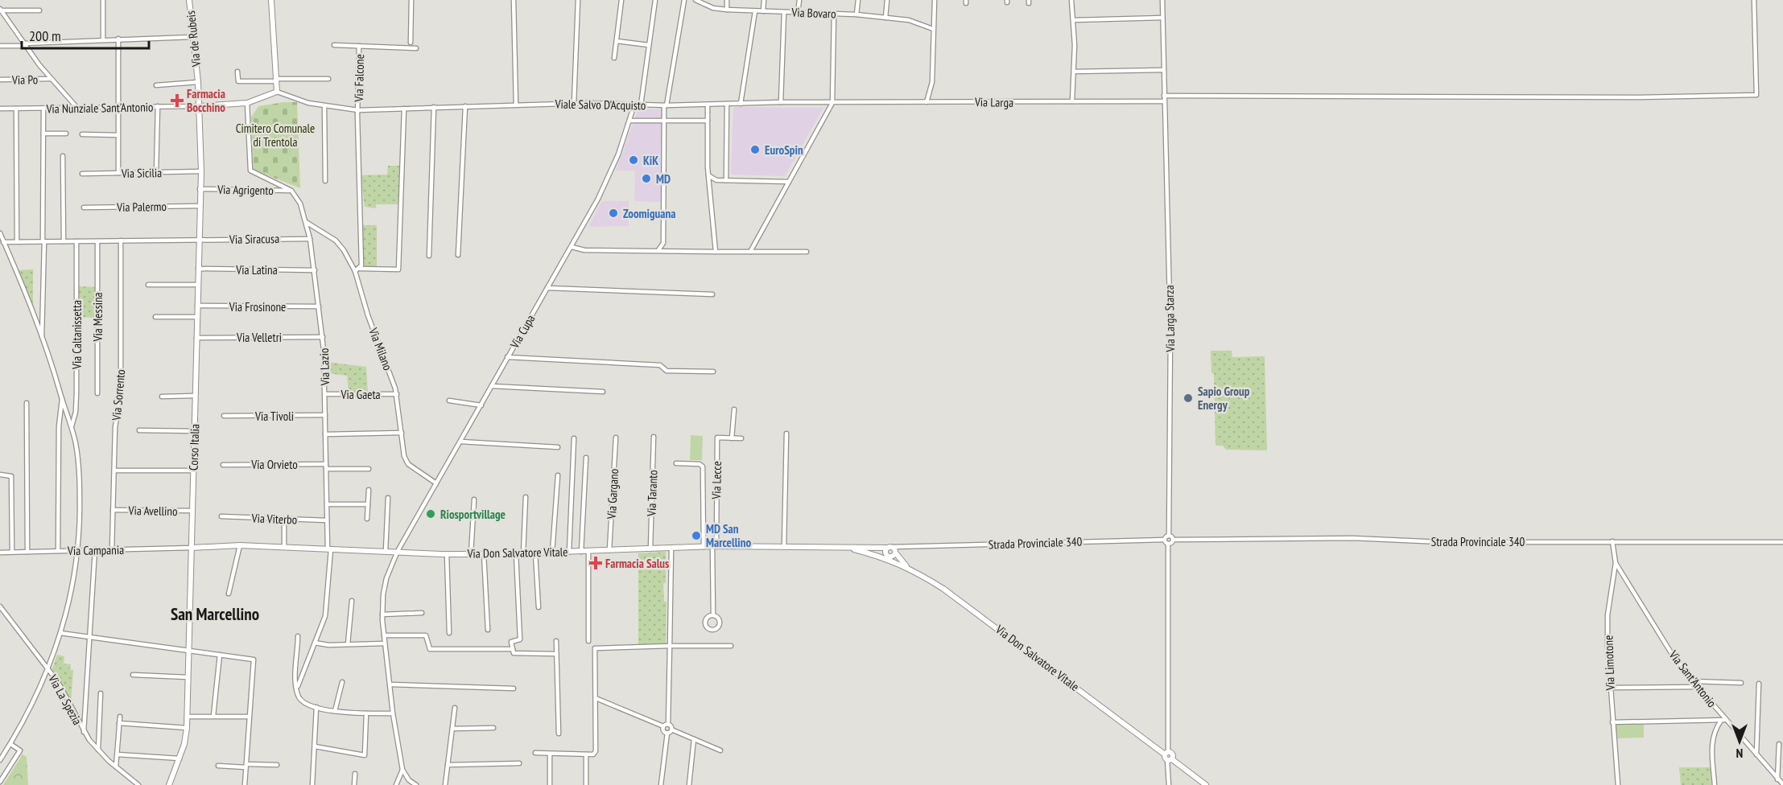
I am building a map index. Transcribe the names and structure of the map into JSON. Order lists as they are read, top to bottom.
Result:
{
  "streets": {
    "street": [
      "Via Bovaro",
      "Via de Rubeis",
      "Via Falcone",
      "Via Po",
      "Via Larga",
      "Viale Salvo D'Acquisto",
      "Via Nunziale Sant'Antonio",
      "Via Sicilia",
      "Via Agrigento",
      "Via Palermo",
      "Via Siracusa",
      "Via Latina",
      "Via Frosinone",
      "Via Messina",
      "Via Larga Starza",
      "Via Cupa",
      "Via Caltanissetta",
      "Via Velletri",
      "Via Milano",
      "Via Lazio",
      "Via Gaeta",
      "Via Sorrento",
      "Via Tivoli",
      "Corso Italia",
      "Via Orvieto",
      "Via Lecce",
      "Via Taranto",
      "Via Gargano",
      "Via Avellino",
      "Via Viterbo",
      "Strada Provinciale 340",
      "Via Campania",
      "Via Don Salvatore Vitale",
      "Via Limotone",
      "Via Sant'Antonio",
      "Via La Spezia"
    ]
  },
  "crossings": [
    ["Via de Rubeis", "Via Nunziale Sant'Antonio"],
    ["Via de Rubeis", "Corso Italia"],
    ["Via Falcone", "Viale Salvo D'Acquisto"],
    ["Via Larga", "Viale Salvo D'Acquisto"],
    ["Via Larga", "Via Larga Starza"],
    ["Viale Salvo D'Acquisto", "Via Cupa"],
    ["Via Nunziale Sant'Antonio", "Corso Italia"],
    ["Via Sicilia", "Corso Italia"],
    ["Via Agrigento", "Via Lazio"],
    ["Via Agrigento", "Corso Italia"],
    ["Via Palermo", "Corso Italia"],
    ["Via Siracusa", "Via Lazio"],
    ["Via Siracusa", "Corso Italia"],
    ["Via Latina", "Via Lazio"],
    ["Via Latina", "Corso Italia"],
    ["Via Frosinone", "Via Lazio"],
    ["Via Frosinone", "Corso Italia"],
    ["Via Cupa", "Via Milano"],
    ["Via Cupa", "Via Don Salvatore Vitale"],
    ["Via Velletri", "Via Lazio"],
    ["Via Velletri", "Corso Italia"],
    ["Via Milano", "Via Lazio"],
    ["Via Milano", "Via Gaeta"],
    ["Via Lazio", "Via Gaeta"],
    ["Via Lazio", "Via Tivoli"],
    ["Via Lazio", "Via Orvieto"],
    ["Via Lazio", "Via Viterbo"],
    ["Via Lazio", "Via Don Salvatore Vitale"],
    ["Via Sorrento", "Via Avellino"],
    ["Via Sorrento", "Via Campania"],
    ["Corso Italia", "Via Avellino"],
    ["Corso Italia", "Via Campania"],
    ["Corso Italia", "Via Don Salvatore Vitale"],
    ["Via Lecce", "Via Don Salvatore Vitale"],
    ["Via Taranto", "Via Don Salvatore Vitale"],
    ["Via Gargano", "Via Don Salvatore Vitale"],
    ["Strada Provinciale 340", "Via Don Salvatore Vitale"],
    ["Strada Provinciale 340", "Via Limotone"],
    ["Via Campania", "Via Don Salvatore Vitale"],
    ["Via Limotone", "Via Sant'Antonio"]
  ],
  "districts": ["San Marcellino"],
  "parks": ["Cimitero Comunale di Trentola"],
  "places": {
    "health": ["Farmacia Bocchino", "Farmacia Salus"],
    "other": [
      "EuroSpin",
      "KiK",
      "MD",
      "Zoomiguana",
      "Sapio Group Energy",
      "Riosportvillage",
      "MD San Marcellino"
    ]
  },
  "scale_bar": "200 m",
  "north": "bottom"
}
